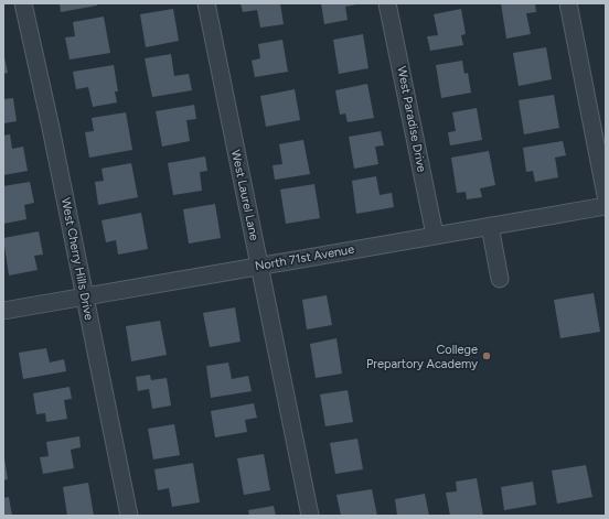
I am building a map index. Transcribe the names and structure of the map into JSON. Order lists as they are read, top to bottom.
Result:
{
  "streets": {
    "street": [
      "West Paradise Drive",
      "West Laurel Lane",
      "North 71st Avenue",
      "West Cherry Hills Drive"
    ]
  },
  "crossings": [
    ["West Paradise Drive", "North 71st Avenue"],
    ["West Laurel Lane", "North 71st Avenue"],
    ["North 71st Avenue", "West Cherry Hills Drive"]
  ],
  "places": ["College Prepartory Academy"]
}
